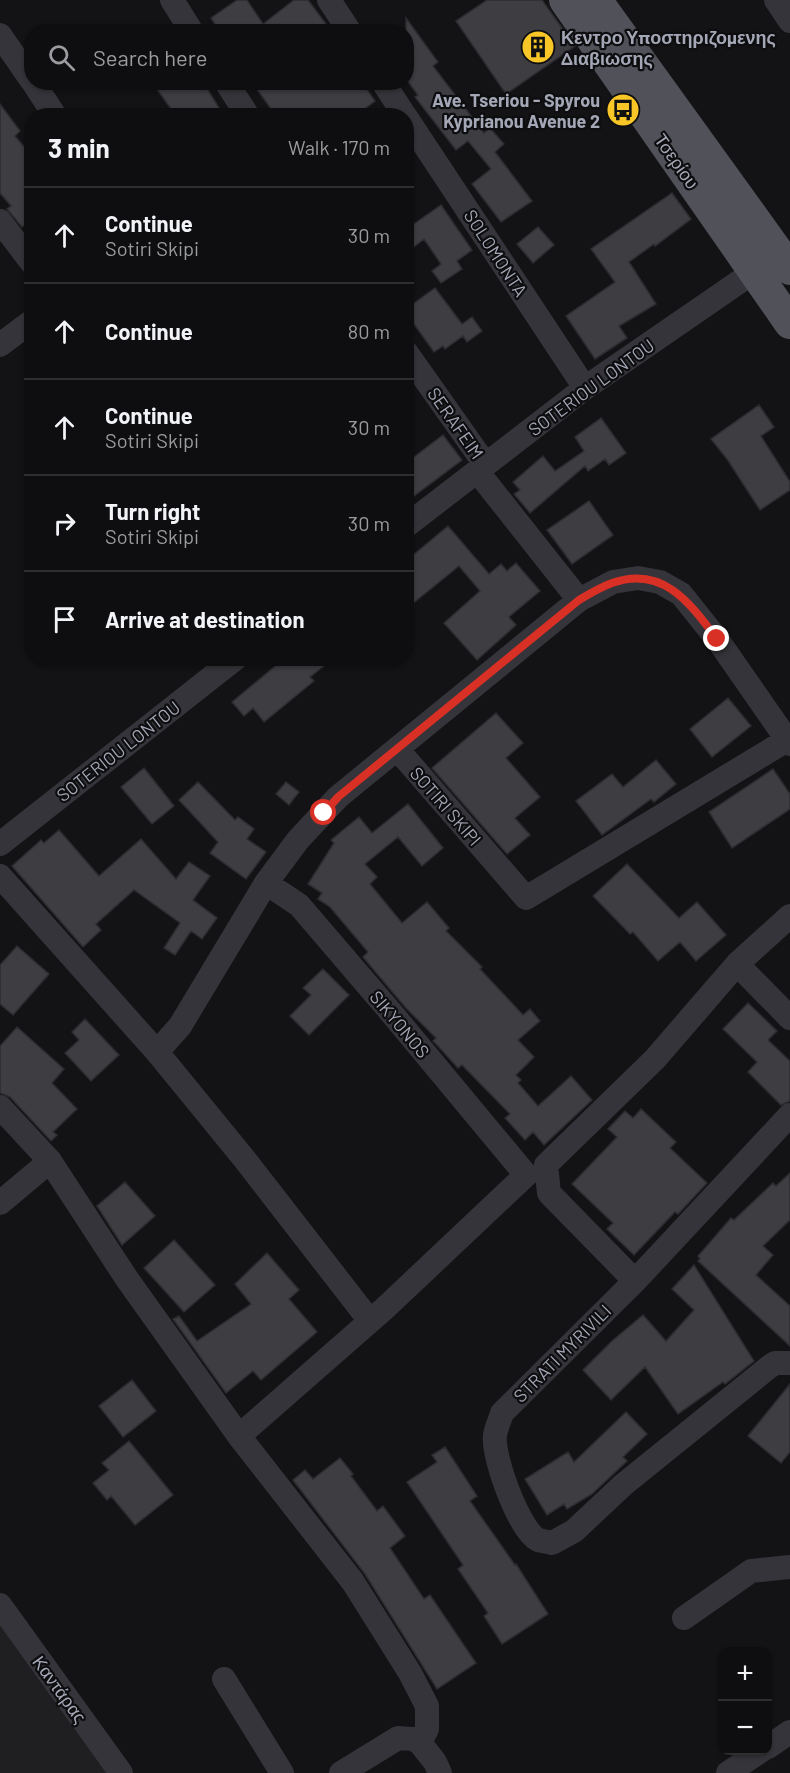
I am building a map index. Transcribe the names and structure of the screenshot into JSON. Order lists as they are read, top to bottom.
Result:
{
  "streets": {
    "main road": ["Τσερίου"],
    "street": [
      "SOLOMONTA",
      "SOTERIOU LONTOU",
      "SERAFEIM",
      "SOTIRI SKIPI",
      "SIKYONOS",
      "STRATI MYRIVILI",
      "Καντάρας"
    ]
  },
  "crossings": [
    ["Τσερίου", "SOTERIOU LONTOU"],
    ["SOLOMONTA", "SOTERIOU LONTOU"],
    ["SOTERIOU LONTOU", "SERAFEIM"],
    ["SERAFEIM", "SOTIRI SKIPI"],
    ["SOTIRI SKIPI", "SIKYONOS"]
  ],
  "places": {
    "building": ["Κεντρο Υποστηριζομενης Διαβιωσης"],
    "bus stop": ["Ave. Tseriou - Spyrou Kyprianou Avenue 2"]
  },
  "page": {
    "search": "Search here",
    "heading": ["3 min", "Walk · 170 m"],
    "list": [
      ["Continue", "Sotiri Skipi", "30 m"],
      ["Continue", "80 m"],
      ["Continue", "Sotiri Skipi", "30 m"],
      ["Turn right", "Sotiri Skipi", "30 m"],
      "Arrive at destination"
    ],
    "map_buttons": ["+", "−"]
  }
}
